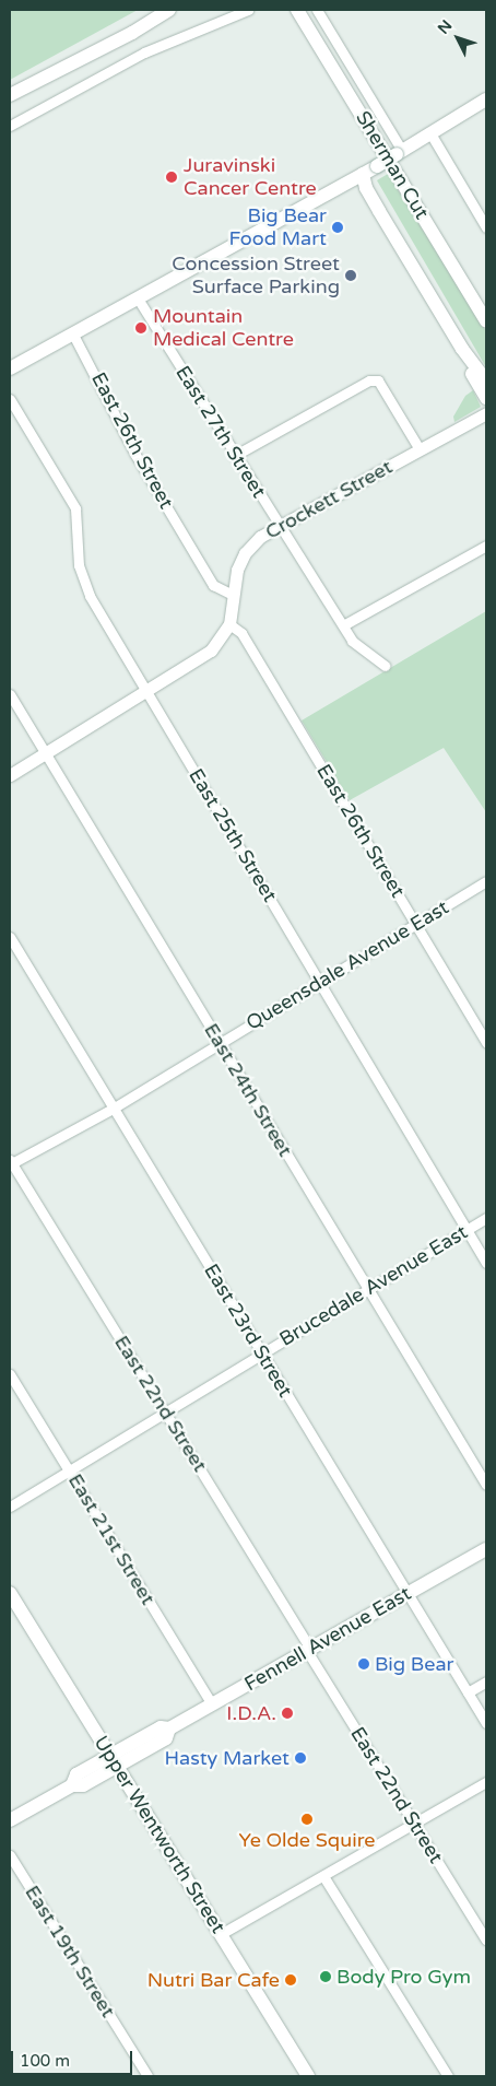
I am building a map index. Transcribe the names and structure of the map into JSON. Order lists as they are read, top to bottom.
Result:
{
  "streets": {
    "main road": ["Sherman Cut", "Fennell Avenue East", "Upper Wentworth Street"],
    "street": [
      "East 27th Street",
      "East 26th Street",
      "Crockett Street",
      "East 25th Street",
      "Queensdale Avenue East",
      "East 24th Street",
      "Brucedale Avenue East",
      "East 23rd Street",
      "East 22nd Street",
      "East 21st Street",
      "East 19th Street"
    ]
  },
  "crossings": [
    ["East 27th Street", "Crockett Street"],
    ["East 26th Street", "Crockett Street"],
    ["East 26th Street", "Queensdale Avenue East"],
    ["Crockett Street", "East 25th Street"],
    ["Crockett Street", "East 24th Street"],
    ["East 25th Street", "Queensdale Avenue East"],
    ["East 25th Street", "Brucedale Avenue East"],
    ["Queensdale Avenue East", "East 24th Street"],
    ["Queensdale Avenue East", "East 23rd Street"],
    ["Queensdale Avenue East", "East 22nd Street"],
    ["East 24th Street", "Brucedale Avenue East"],
    ["Brucedale Avenue East", "East 23rd Street"],
    ["Brucedale Avenue East", "East 22nd Street"],
    ["Brucedale Avenue East", "East 21st Street"],
    ["East 23rd Street", "Fennell Avenue East"],
    ["East 22nd Street", "Fennell Avenue East"],
    ["East 21st Street", "Fennell Avenue East"],
    ["Fennell Avenue East", "Upper Wentworth Street"]
  ],
  "places": [
    "Juravinski Cancer Centre",
    "Big Bear Food Mart",
    "Concession Street Surface Parking",
    "Mountain Medical Centre",
    "Big Bear",
    "I.D.A.",
    "Hasty Market",
    "Ye Olde Squire",
    "Body Pro Gym",
    "Nutri Bar Cafe"
  ],
  "scale_bar": "100 m",
  "north": "top left"
}
